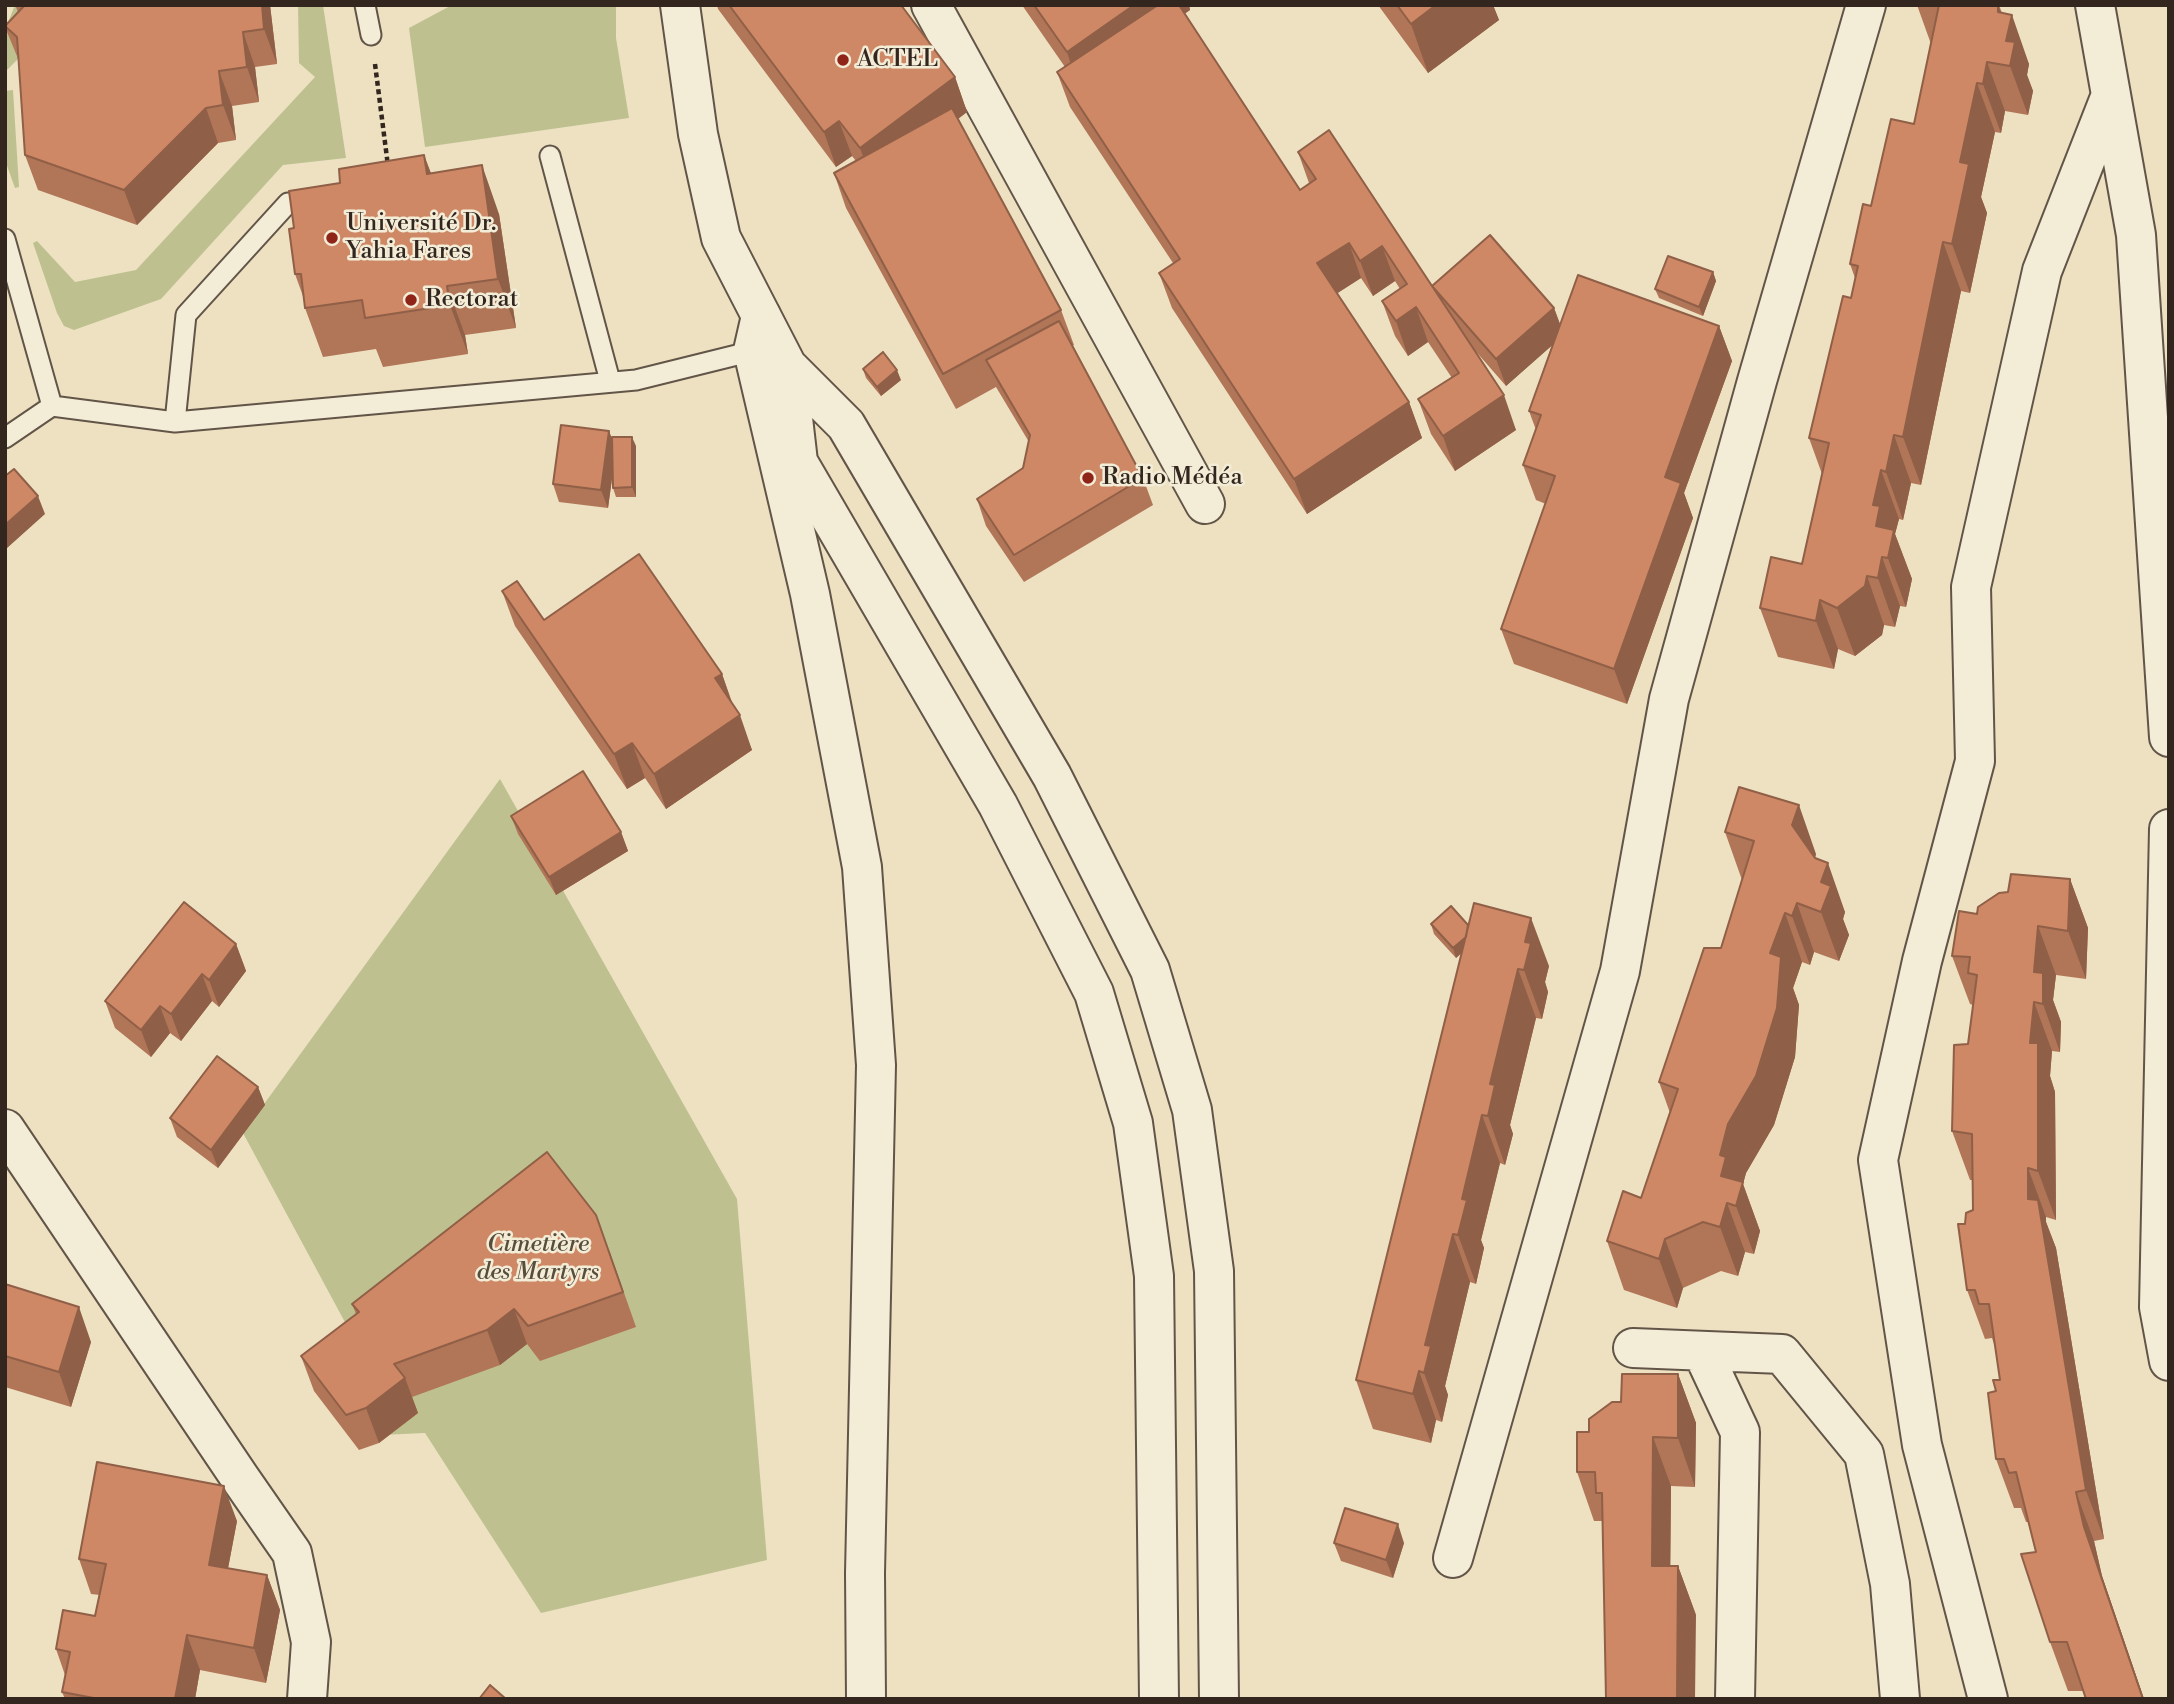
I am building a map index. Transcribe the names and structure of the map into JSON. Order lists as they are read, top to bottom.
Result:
{
  "parks": ["Cimetière des Martyrs"],
  "places": [
    "ACTEL",
    "Université Dr. Yahia Fares",
    "Rectorat",
    "Radio Médéa"
  ]
}
